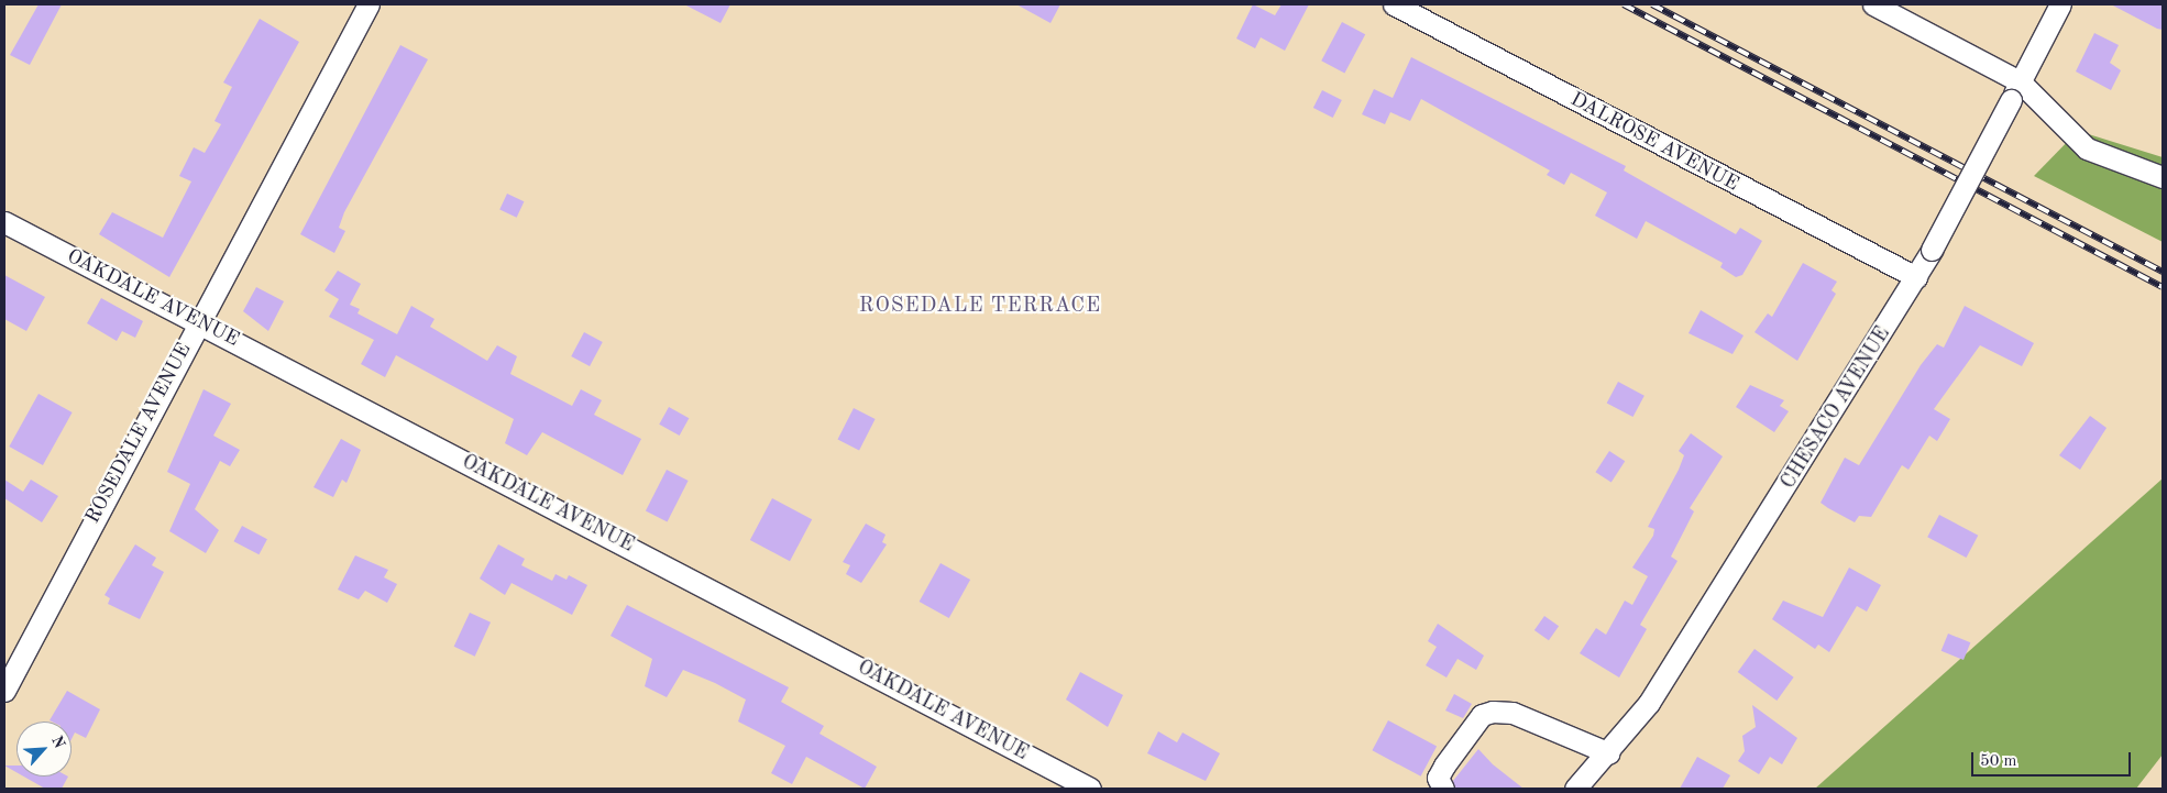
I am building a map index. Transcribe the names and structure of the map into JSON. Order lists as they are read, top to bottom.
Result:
{
  "streets": {
    "street": [
      "DALROSE AVENUE",
      "OAKDALE AVENUE",
      "CHESACO AVENUE",
      "ROSEDALE AVENUE"
    ]
  },
  "crossings": [
    ["DALROSE AVENUE", "CHESACO AVENUE"],
    ["OAKDALE AVENUE", "ROSEDALE AVENUE"]
  ],
  "districts": ["ROSEDALE TERRACE"],
  "scale_bar": "50 m",
  "north": "top right"
}
